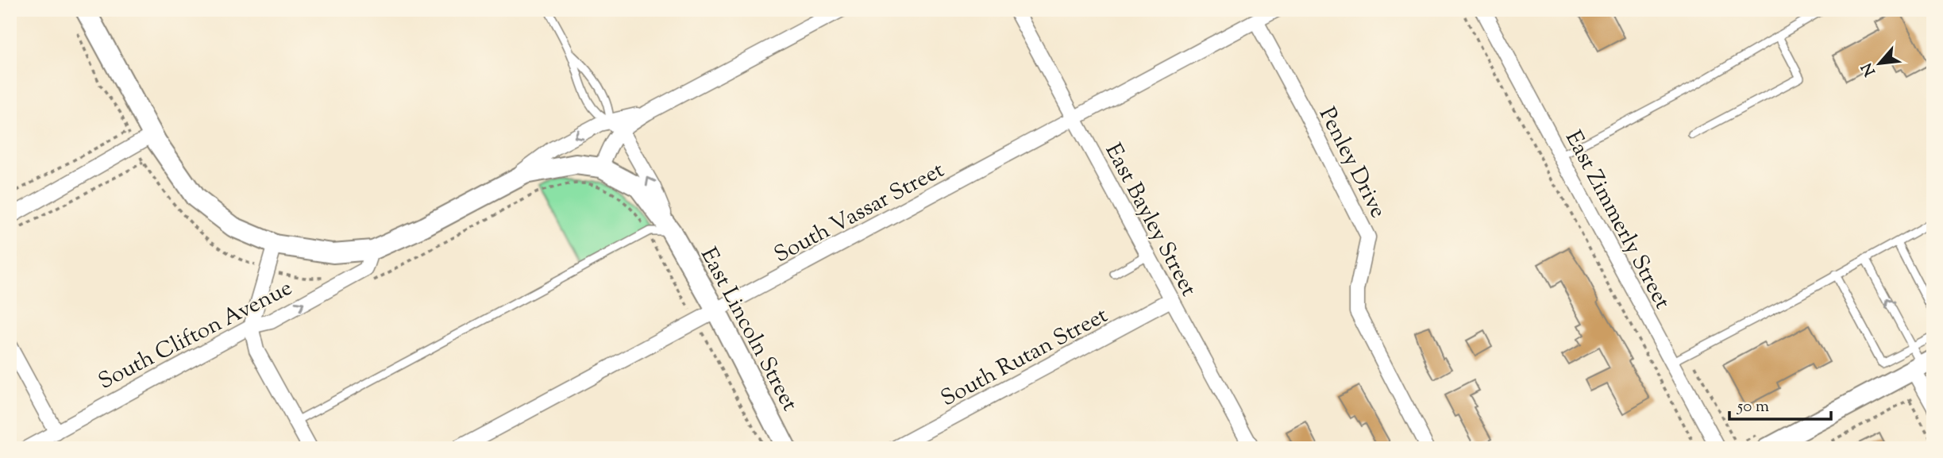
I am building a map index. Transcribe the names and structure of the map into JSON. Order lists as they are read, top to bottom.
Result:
{
  "streets": {
    "street": [
      "Penley Drive",
      "South Vassar Street",
      "East Bayley Street",
      "East Zimmerly Street",
      "East Lincoln Street",
      "South Clifton Avenue",
      "South Rutan Street"
    ]
  },
  "crossings": [
    ["Penley Drive", "South Vassar Street"],
    ["South Vassar Street", "East Bayley Street"],
    ["South Vassar Street", "East Lincoln Street"],
    ["East Bayley Street", "South Rutan Street"],
    ["East Lincoln Street", "South Clifton Avenue"]
  ],
  "scale_bar": "50 m",
  "north": "bottom left"
}
